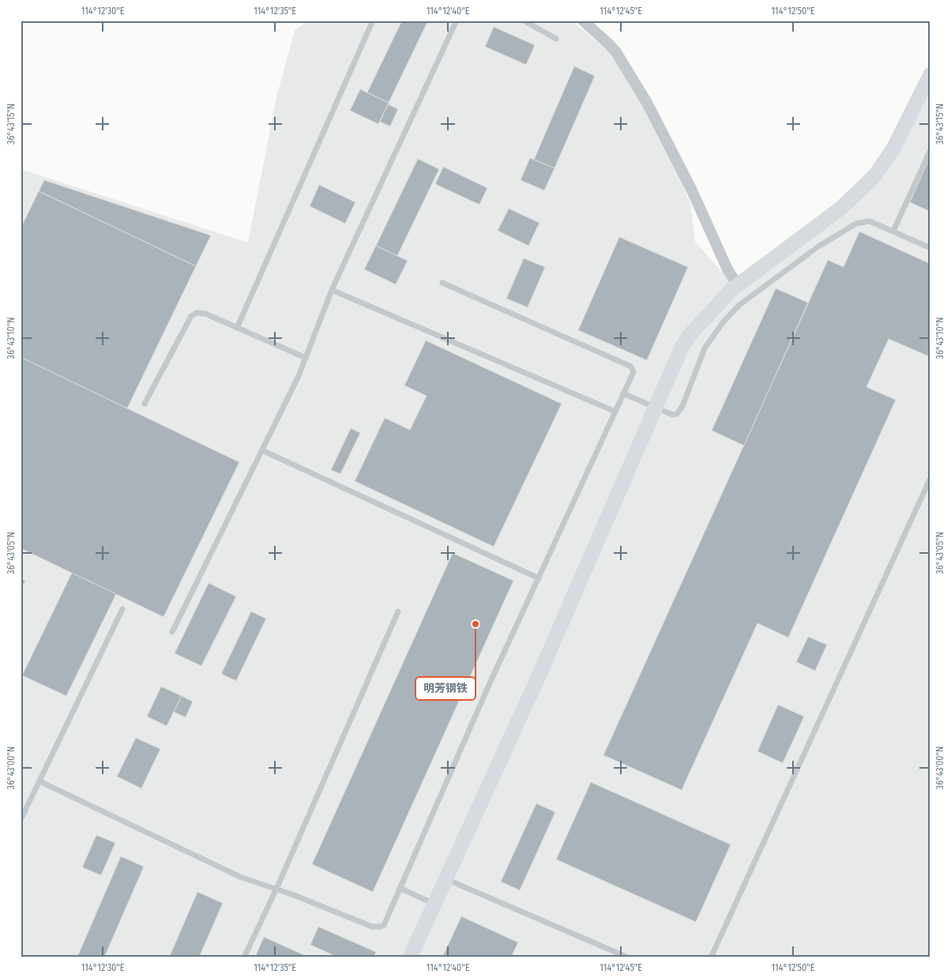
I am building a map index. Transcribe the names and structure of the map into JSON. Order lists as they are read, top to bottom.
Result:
{
  "places": ["明芳钢铁"],
  "coordinates": [
    "114°12'30\"E",
    "114°12'35\"E",
    "114°12'40\"E",
    "114°12'45\"E",
    "114°12'50\"E",
    "36°43'15\"N",
    "36°43'10\"N",
    "36°43'05\"N",
    "36°43'00\"N"
  ]
}
